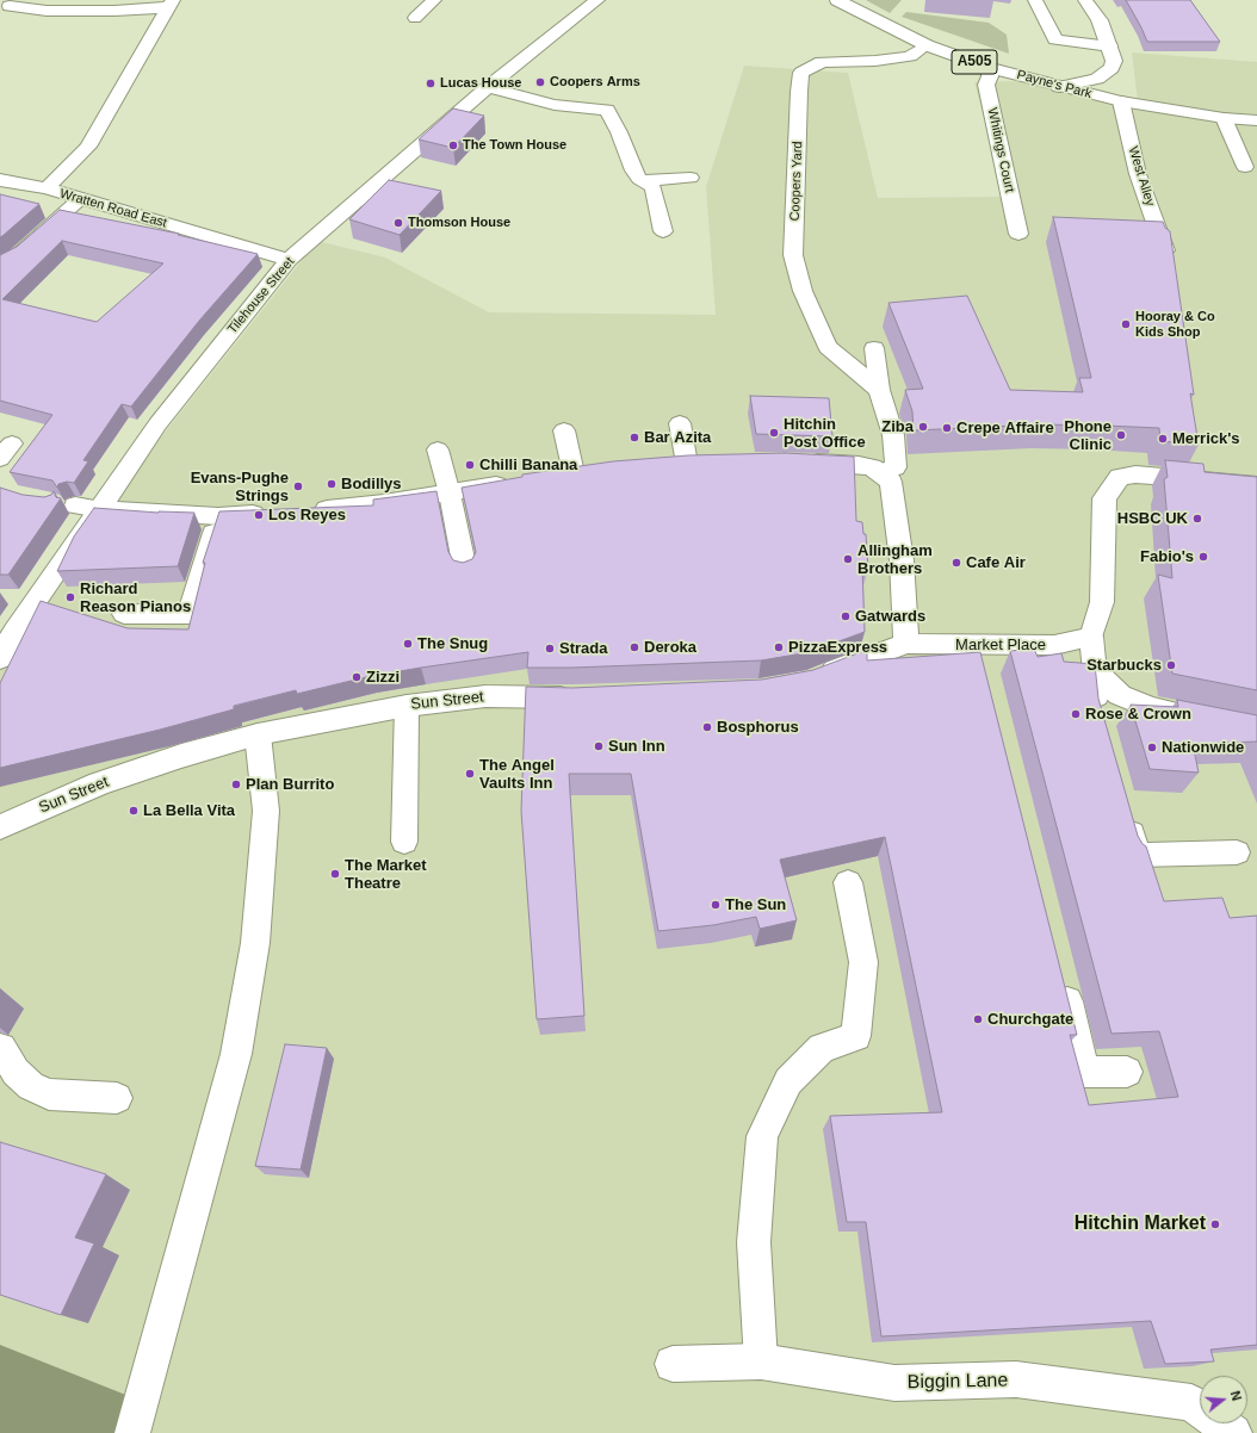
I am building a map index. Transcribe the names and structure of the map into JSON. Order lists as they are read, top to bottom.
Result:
{
  "streets": {
    "street": [
      "A505",
      "Payne's Park",
      "Whitings Court",
      "Wratten Road East",
      "Tilehouse Street",
      "Market Place",
      "Sun Street",
      "Biggin Lane"
    ],
    "lane": ["West Alley", "Coopers Yard"]
  },
  "crossings": [
    ["Payne's Park", "Whitings Court"],
    ["Payne's Park", "West Alley"],
    ["Payne's Park", "Coopers Yard"],
    ["Wratten Road East", "Tilehouse Street"]
  ],
  "places": [
    "Coopers Arms",
    "Lucas House",
    "The Town House",
    "Thomson House",
    "Hooray & Co Kids Shop",
    "Ziba",
    "Crepe Affaire",
    "Hitchin Post Office",
    "Phone Clinic",
    "Bar Azita",
    "Merrick's",
    "Chilli Banana",
    "Bodillys",
    "Evans-Pughe Strings",
    "Los Reyes",
    "HSBC UK",
    "Fabio's",
    "Allingham Brothers",
    "Cafe Air",
    "Richard Reason Pianos",
    "Gatwards",
    "The Snug",
    "Deroka",
    "PizzaExpress",
    "Strada",
    "Starbucks",
    "Zizzi",
    "Rose & Crown",
    "Bosphorus",
    "Sun Inn",
    "Nationwide",
    "The Angel Vaults Inn",
    "Plan Burrito",
    "La Bella Vita",
    "The Market Theatre",
    "The Sun",
    "Churchgate",
    "Hitchin Market"
  ],
  "north": "right"
}
